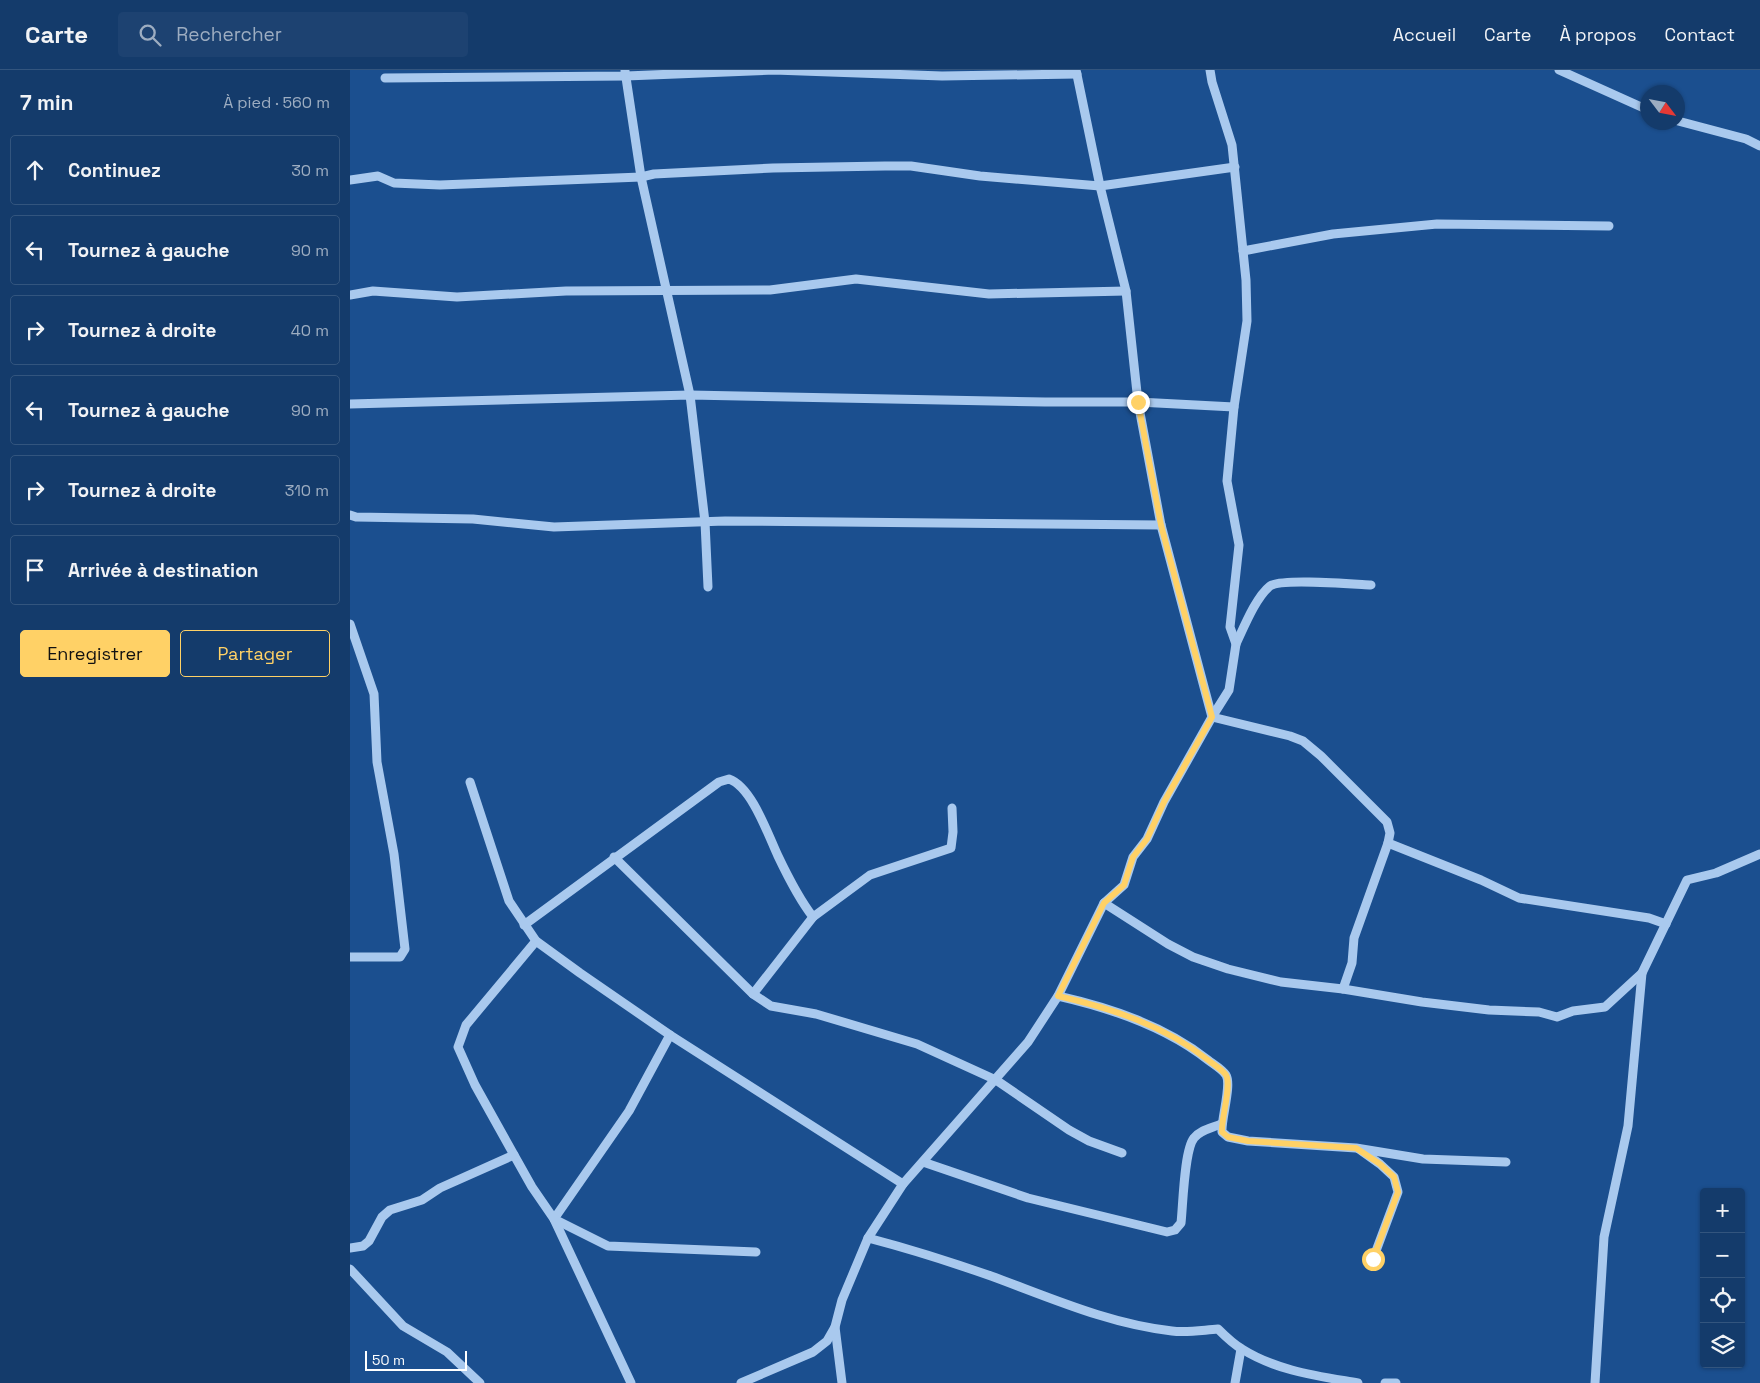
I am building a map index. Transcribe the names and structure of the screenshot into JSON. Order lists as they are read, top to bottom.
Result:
{
  "scale_bar": "50 m",
  "north": "bottom right",
  "page": {
    "header": "Carte",
    "search": "Rechercher",
    "nav": [
      "Accueil",
      "Carte",
      "À propos",
      "Contact"
    ],
    "heading": ["7 min", "À pied · 560 m"],
    "list": [
      ["Continuez", "30 m"],
      ["Tournez à gauche", "90 m"],
      ["Tournez à droite", "40 m"],
      ["Tournez à gauche", "90 m"],
      ["Tournez à droite", "310 m"],
      "Arrivée à destination"
    ],
    "buttons": ["Enregistrer", "Partager"],
    "map_buttons": ["+", "−"],
    "scale": "50 m"
  }
}
